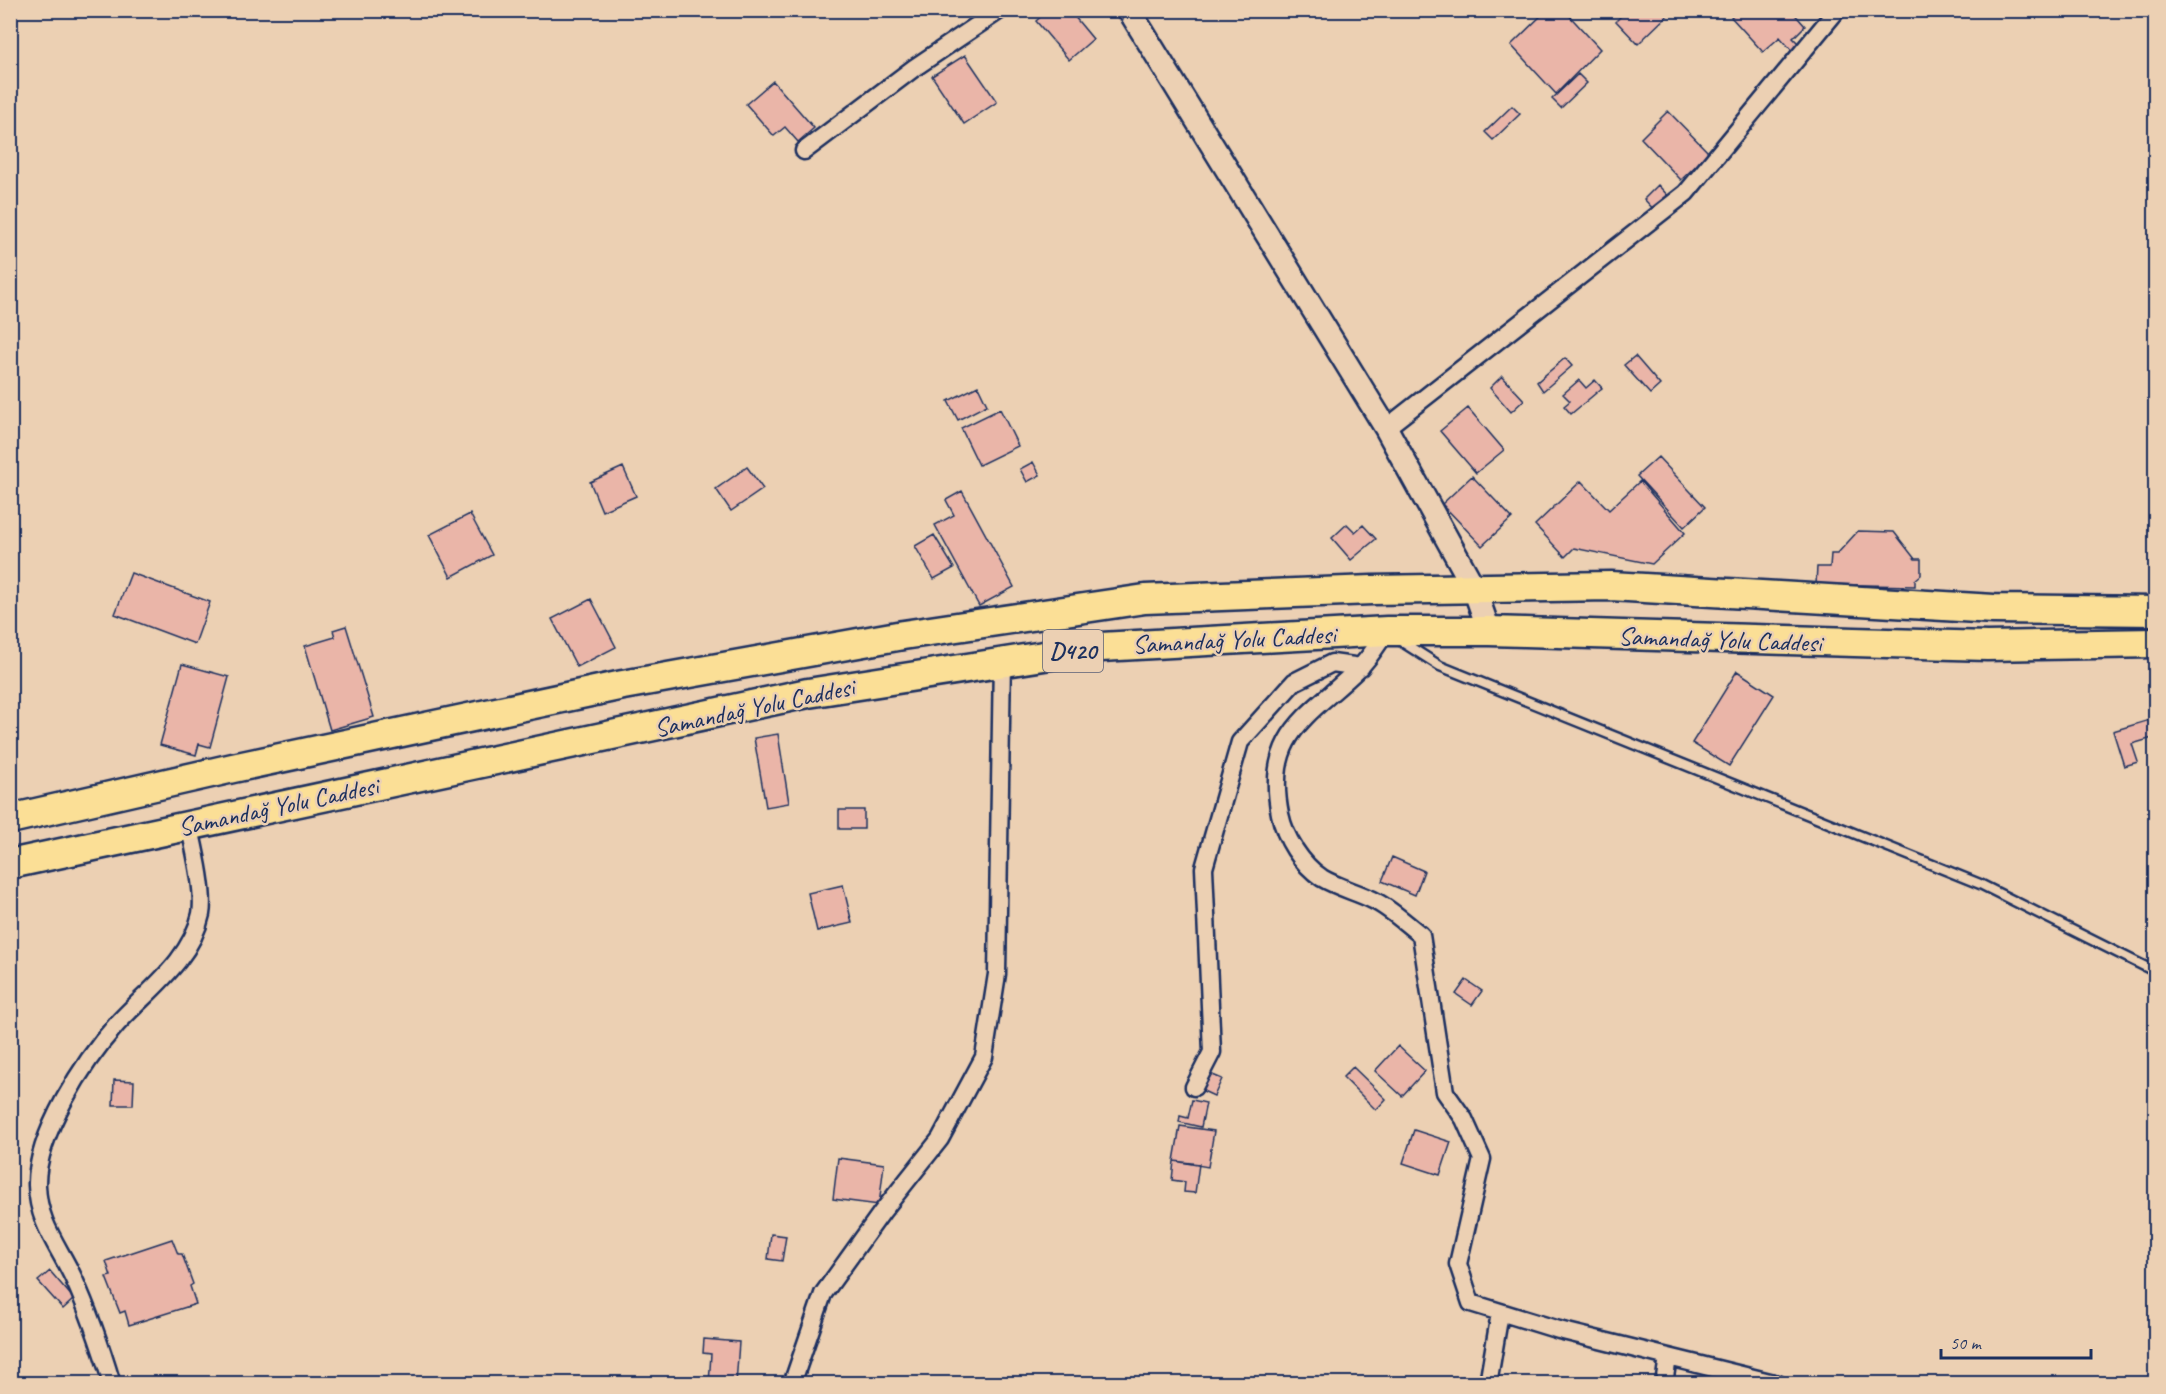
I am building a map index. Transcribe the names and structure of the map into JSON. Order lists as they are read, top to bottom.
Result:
{
  "streets": {
    "highway": ["Samandağ Yolu Caddesi", "D420"]
  },
  "scale_bar": "50 m"
}
